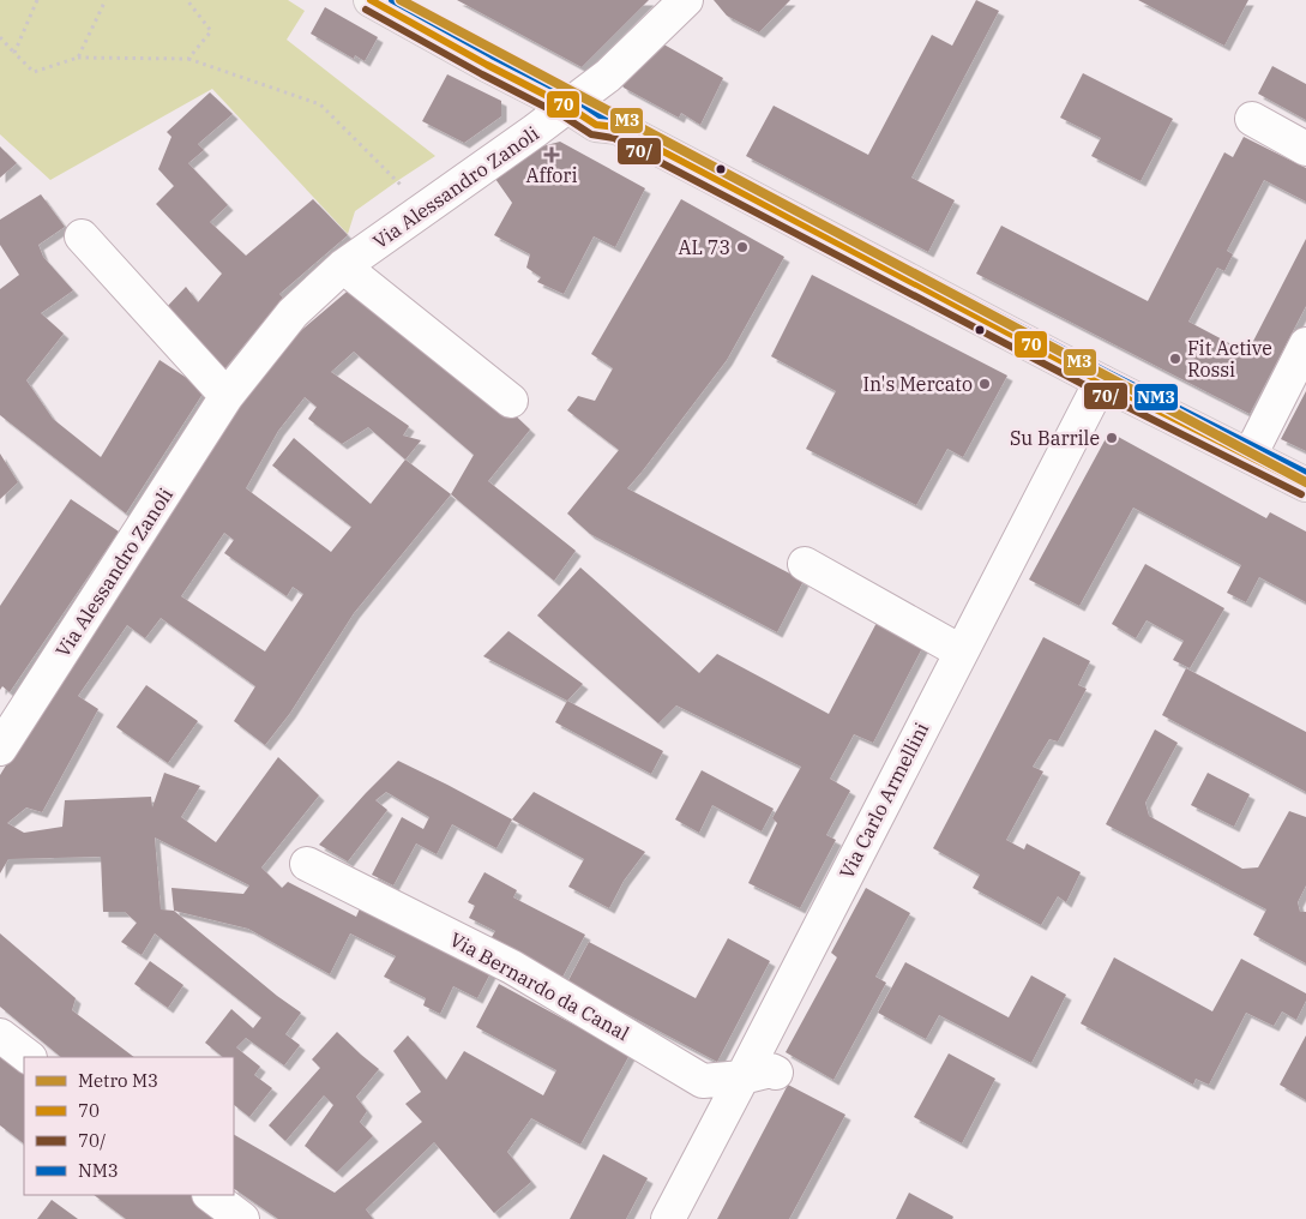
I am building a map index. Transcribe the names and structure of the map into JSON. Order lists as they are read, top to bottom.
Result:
{
  "streets": {
    "street": ["Via Alessandro Zanoli", "Via Carlo Armellini", "Via Bernardo da Canal"]
  },
  "crossings": [
    ["Via Carlo Armellini", "Via Bernardo da Canal"]
  ],
  "places": {
    "health": ["Affori"],
    "other": [
      "AL 73",
      "Fit Active Rossi",
      "In's Mercato",
      "Su Barrile"
    ]
  },
  "lines": [
    "metro line M3",
    "transit line 70",
    "transit line NM3",
    "transit line 70/"
  ],
  "legend": [
    "Metro M3",
    "70",
    "70/",
    "NM3"
  ]
}
